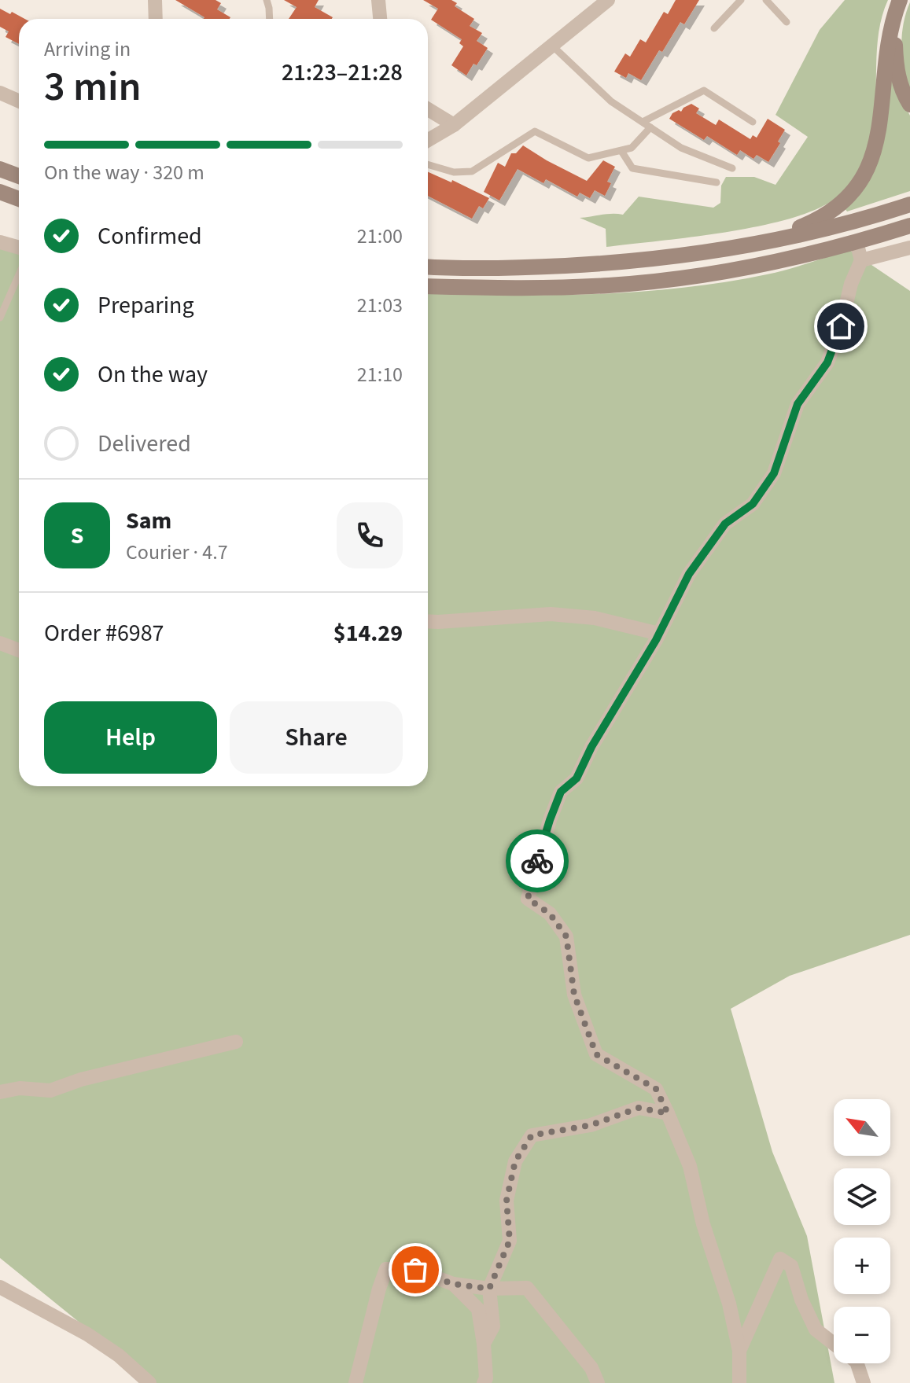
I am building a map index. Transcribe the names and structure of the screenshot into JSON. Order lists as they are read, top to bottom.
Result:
{
  "north": "top left",
  "page": {
    "heading": ["3 min", "Arriving in", "21:23–21:28"],
    "panel": [
      "Sam",
      "Courier · 4.7",
      "Order #6987",
      "$14.29"
    ],
    "bar": "On the way · 320 m",
    "list": [
      ["Confirmed", "21:00"],
      ["Preparing", "21:03"],
      ["On the way", "21:10"],
      "Delivered"
    ],
    "round": "S",
    "buttons": ["Help", "Share"],
    "map_buttons": ["+", "−"]
  }
}
